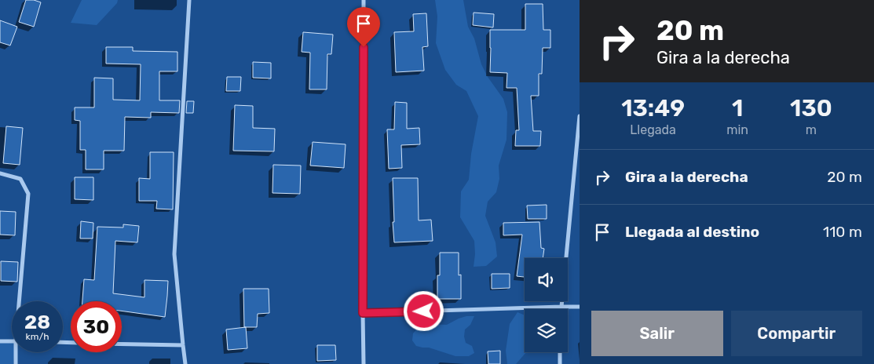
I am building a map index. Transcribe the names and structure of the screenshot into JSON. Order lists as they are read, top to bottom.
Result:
{
  "page": {
    "turn": ["20 m", "Gira a la derecha"],
    "eta": [
      "13:49",
      "Llegada",
      "1",
      "min",
      "130",
      "m"
    ],
    "list": [
      {
        "name": "Gira a la derecha",
        "value": "20 m"
      },
      {
        "name": "Llegada al destino",
        "value": "110 m"
      }
    ],
    "speed": "28 km/h",
    "limit": "30",
    "buttons": ["Salir", "Compartir"]
  }
}
